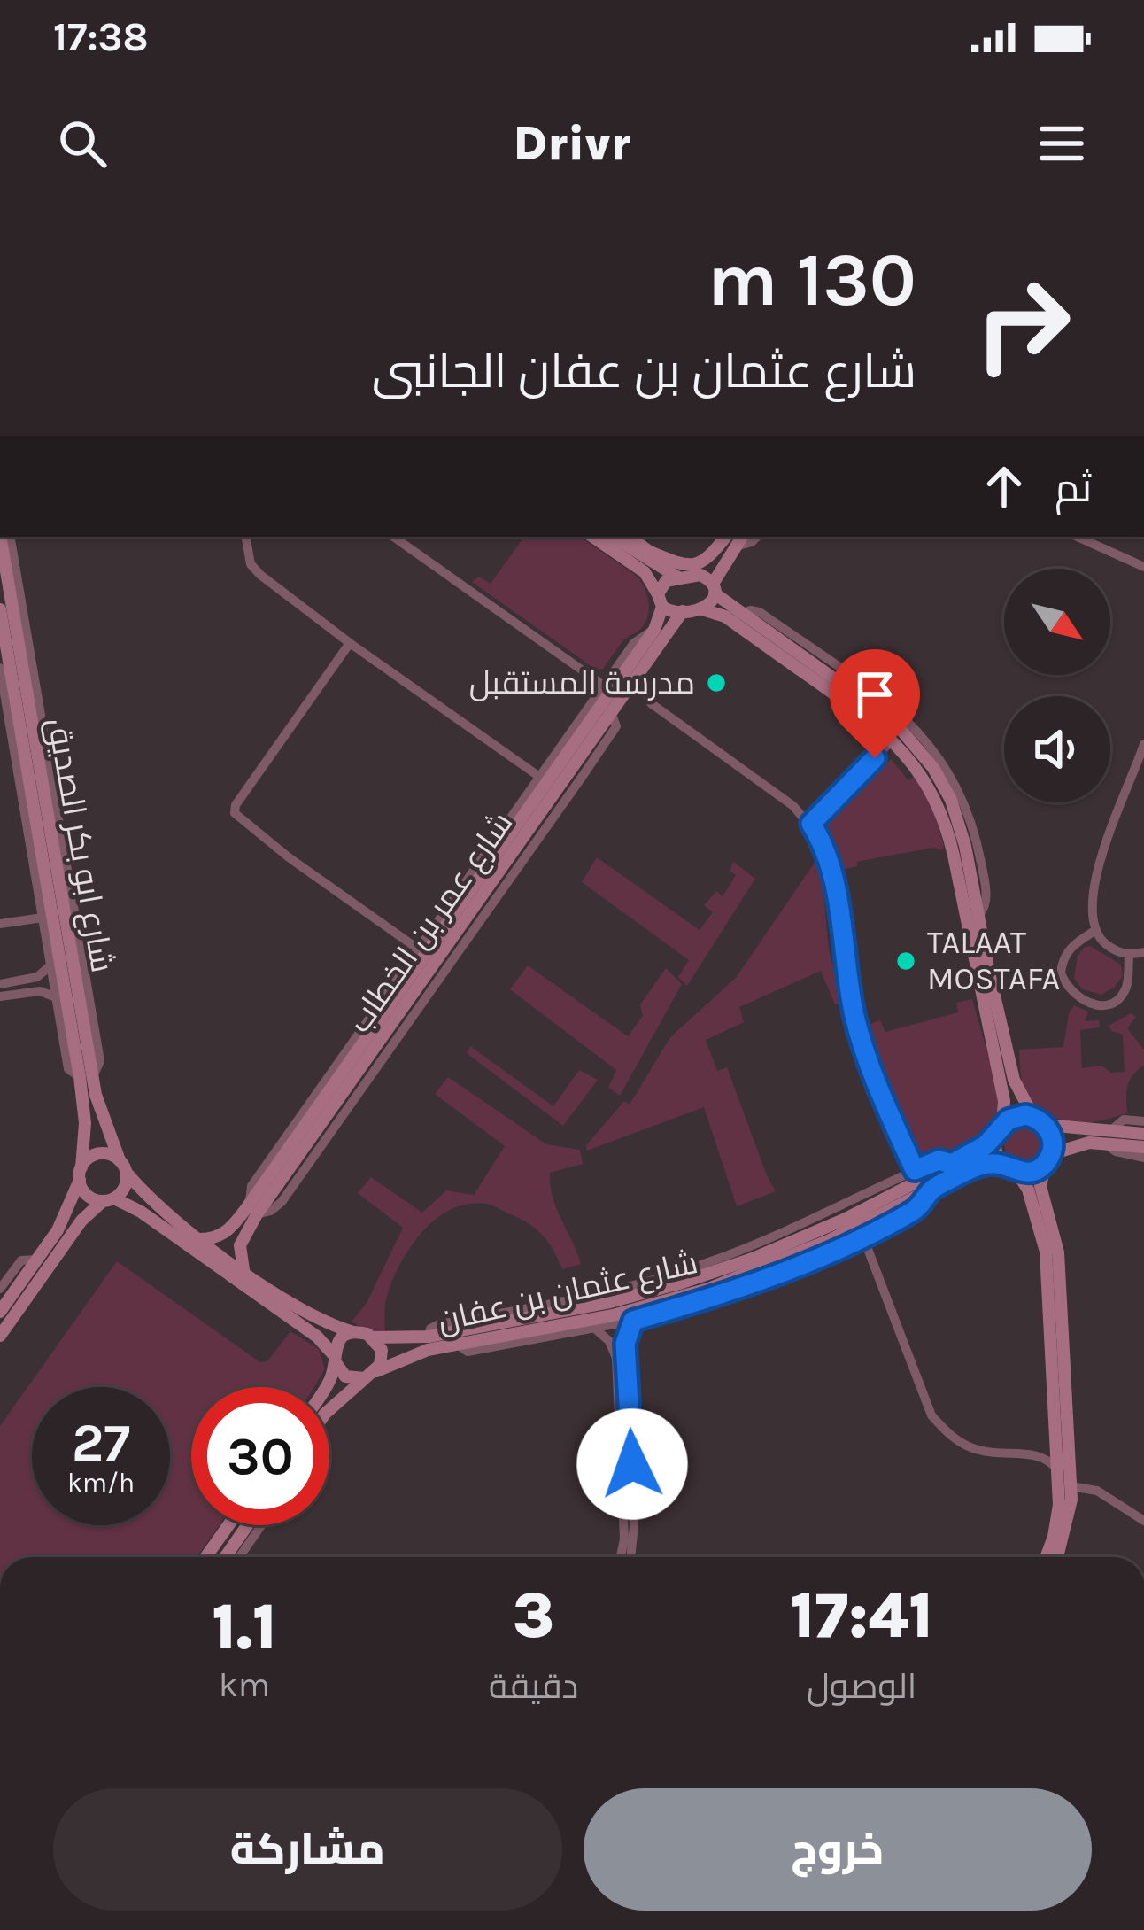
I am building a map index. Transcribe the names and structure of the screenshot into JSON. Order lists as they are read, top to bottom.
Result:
{
  "streets": {
    "street": ["شارع ابو بكر الصديق", "شارع عمر بن الخطاب", "شارع عثمان بن عفان"]
  },
  "places": ["مدرسة المستقبل", "TALAAT MOSTAFA"],
  "north": "bottom right",
  "page": {
    "status": "17:38",
    "header": "Drivr",
    "turn": ["130 m", "شارع عثمان بن عفان الجانبى"],
    "then": "ثم",
    "speed": "27 km/h",
    "limit": "30",
    "eta": [
      "17:41",
      "الوصول",
      "3",
      "دقيقة",
      "1.1",
      "km"
    ],
    "buttons": ["خروج", "مشاركة"]
  }
}
